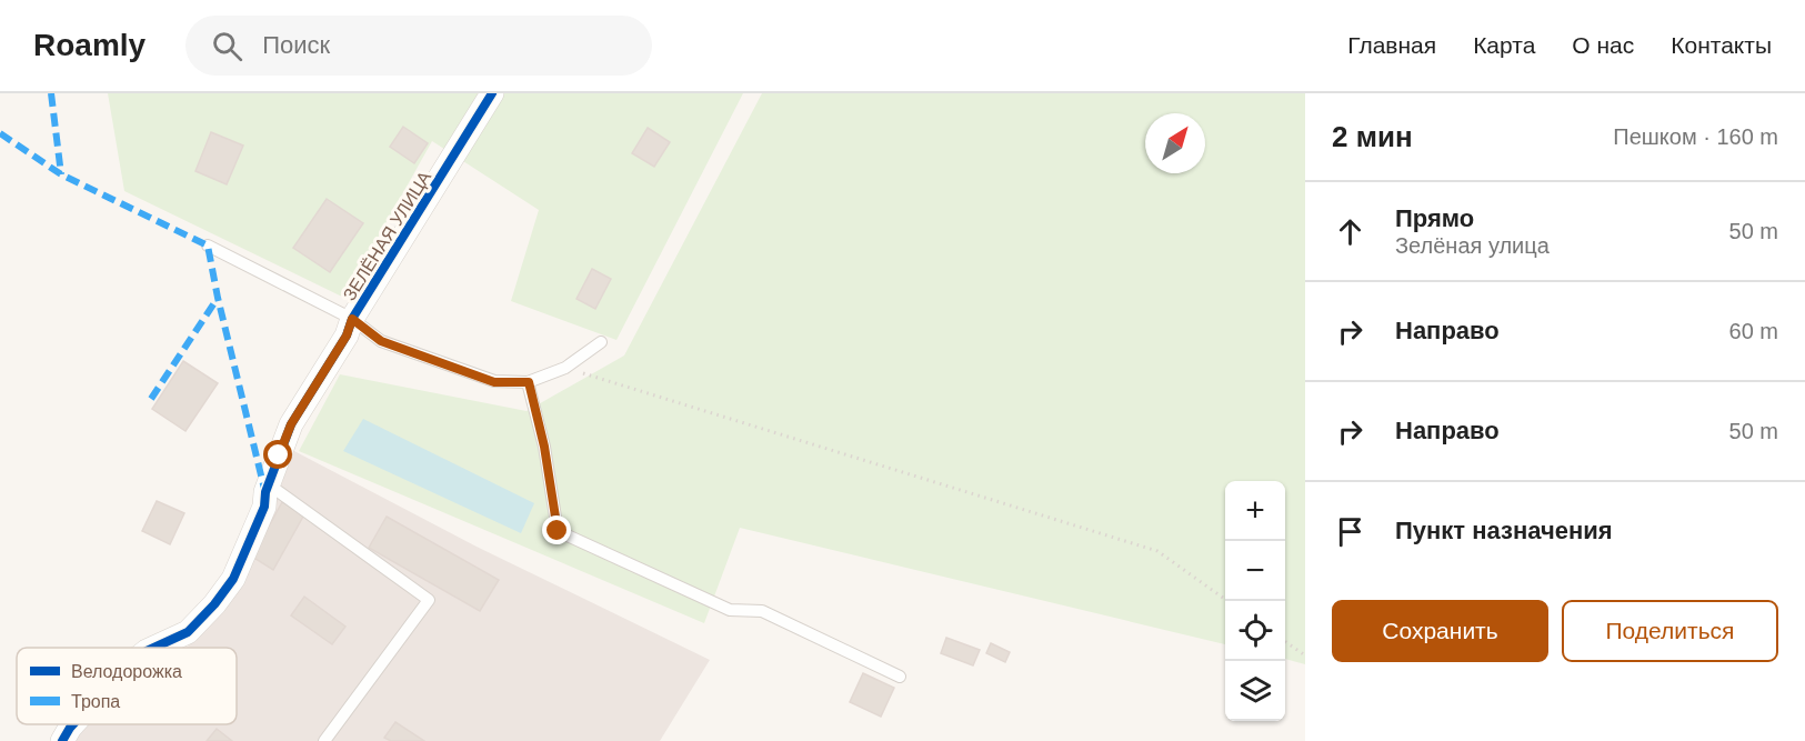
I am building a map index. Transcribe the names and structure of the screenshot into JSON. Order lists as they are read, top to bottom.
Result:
{
  "streets": {
    "street": ["ЗЕЛЁНАЯ УЛИЦА"]
  },
  "legend": ["Велодорожка", "Тропа"],
  "north": "top right",
  "page": {
    "header": "Roamly",
    "search": "Поиск",
    "nav": [
      "Главная",
      "Карта",
      "О нас",
      "Контакты"
    ],
    "heading": ["2 мин", "Пешком · 160 m"],
    "list": [
      ["Прямо", "Зелёная улица", "50 m"],
      ["Направо", "60 m"],
      ["Направо", "50 m"],
      "Пункт назначения"
    ],
    "map_buttons": ["+", "−"],
    "buttons": ["Сохранить", "Поделиться"]
  }
}
